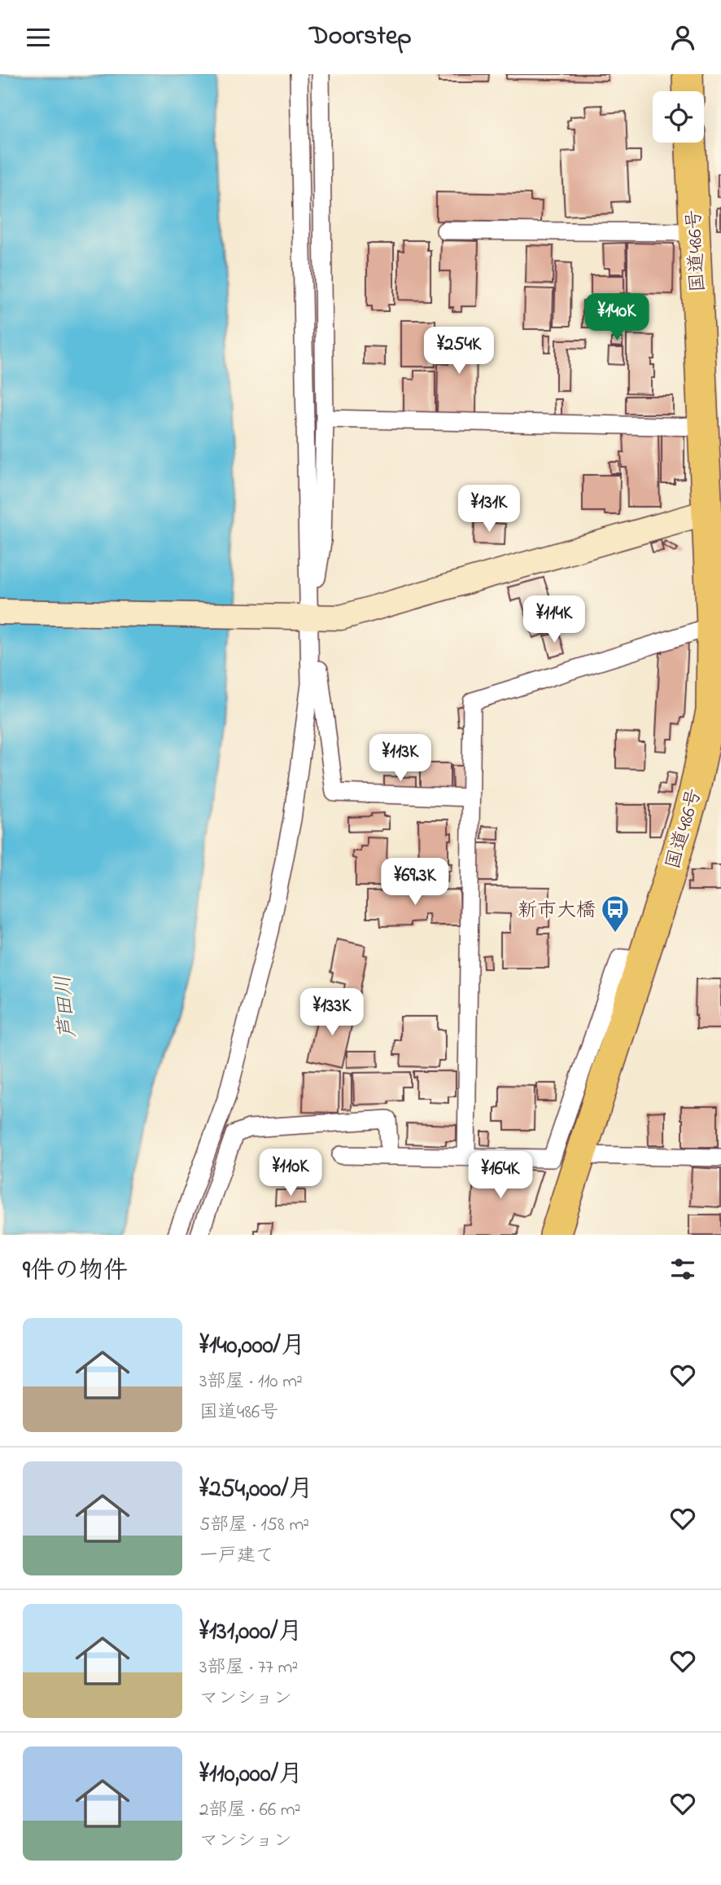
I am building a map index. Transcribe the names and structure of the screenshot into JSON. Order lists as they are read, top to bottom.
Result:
{
  "streets": {
    "highway": ["国道486号"]
  },
  "water": ["芦田川"],
  "places": {
    "bus stop": ["新市大橋"]
  },
  "page": {
    "header": "Doorstep",
    "price": [
      "¥140K",
      "¥254K",
      "¥131K",
      "¥114K",
      "¥113K",
      "¥69.3K",
      "¥133K",
      "¥110K",
      "¥164K"
    ],
    "heading": "9件の物件",
    "list": [
      {
        "name": "¥140,000/月",
        "note": "3部屋 · 110 m² · 国道486号"
      },
      {
        "name": "¥254,000/月",
        "note": "5部屋 · 158 m² · 一戸建て"
      },
      {
        "name": "¥131,000/月",
        "note": "3部屋 · 77 m² · マンション"
      },
      {
        "name": "¥110,000/月",
        "note": "2部屋 · 66 m² · マンション"
      }
    ]
  }
}
